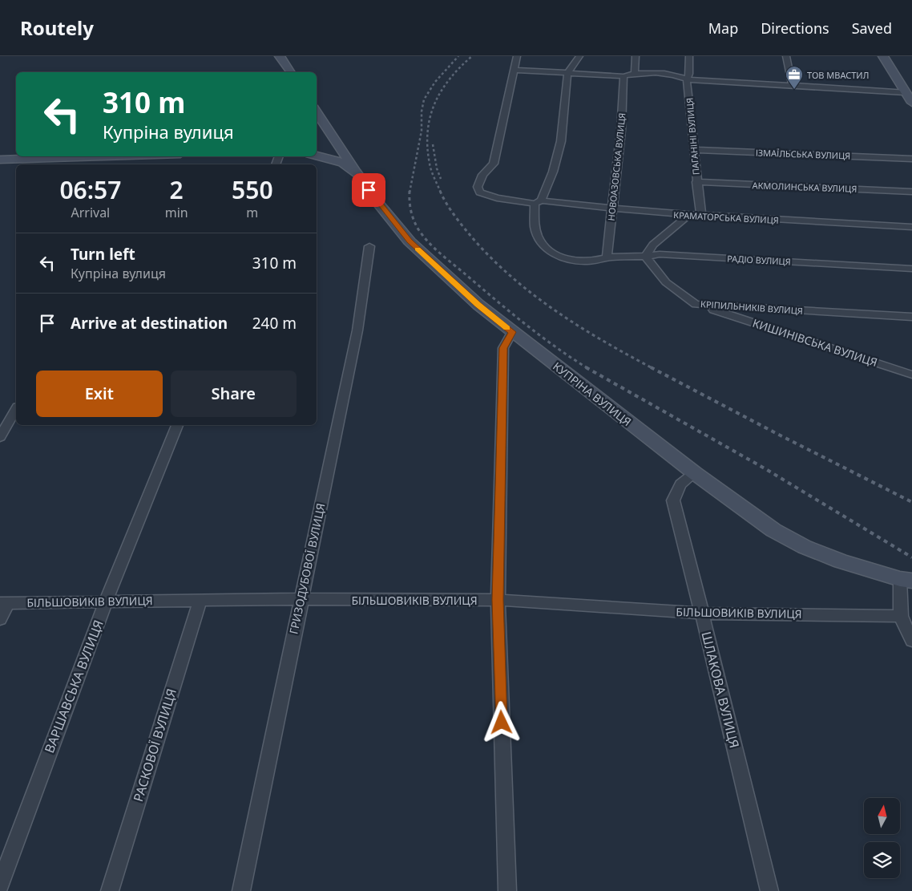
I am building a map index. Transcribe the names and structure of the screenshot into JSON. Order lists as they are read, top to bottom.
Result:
{
  "streets": {
    "main road": ["КУПРІНА ВУЛИЦЯ"],
    "street": [
      "ПАГАНІНІ ВУЛИЦЯ",
      "ІЗМАЇЛЬСЬКА ВУЛИЦЯ",
      "НОВОАЗОВСЬКА ВУЛИЦЯ",
      "АКМОЛИНСЬКА ВУЛИЦЯ",
      "КРАМАТОРСЬКА ВУЛИЦЯ",
      "РАДІО ВУЛИЦЯ",
      "КРІПИЛЬНИКІВ ВУЛИЦЯ",
      "КИШИНІВСЬКА ВУЛИЦЯ",
      "ГРИЗОДУБОВОЇ ВУЛИЦЯ",
      "БІЛЬШОВИКІВ ВУЛИЦЯ",
      "ВАРШАВСЬКА ВУЛИЦЯ",
      "ШЛАКОВА ВУЛИЦЯ",
      "РАСКОВОЇ ВУЛИЦЯ"
    ]
  },
  "crossings": [
    ["ПАГАНІНІ ВУЛИЦЯ", "ІЗМАЇЛЬСЬКА ВУЛИЦЯ"],
    ["ПАГАНІНІ ВУЛИЦЯ", "АКМОЛИНСЬКА ВУЛИЦЯ"],
    ["ПАГАНІНІ ВУЛИЦЯ", "КРАМАТОРСЬКА ВУЛИЦЯ"],
    ["НОВОАЗОВСЬКА ВУЛИЦЯ", "КРАМАТОРСЬКА ВУЛИЦЯ"],
    ["НОВОАЗОВСЬКА ВУЛИЦЯ", "РАДІО ВУЛИЦЯ"],
    ["КРАМАТОРСЬКА ВУЛИЦЯ", "РАДІО ВУЛИЦЯ"],
    ["РАДІО ВУЛИЦЯ", "КРІПИЛЬНИКІВ ВУЛИЦЯ"],
    ["КРІПИЛЬНИКІВ ВУЛИЦЯ", "КИШИНІВСЬКА ВУЛИЦЯ"],
    ["КУПРІНА ВУЛИЦЯ", "ШЛАКОВА ВУЛИЦЯ"],
    ["ГРИЗОДУБОВОЇ ВУЛИЦЯ", "БІЛЬШОВИКІВ ВУЛИЦЯ"],
    ["БІЛЬШОВИКІВ ВУЛИЦЯ", "ВАРШАВСЬКА ВУЛИЦЯ"],
    ["БІЛЬШОВИКІВ ВУЛИЦЯ", "ШЛАКОВА ВУЛИЦЯ"],
    ["БІЛЬШОВИКІВ ВУЛИЦЯ", "РАСКОВОЇ ВУЛИЦЯ"]
  ],
  "places": {
    "office": ["ТОВ МВАСТИЛ"]
  },
  "north": "top",
  "page": {
    "header": "Routely",
    "nav": ["Map", "Directions", "Saved"],
    "turn": ["310 m", "Купріна вулиця"],
    "eta": [
      "06:57",
      "Arrival",
      "2",
      "min",
      "550",
      "m"
    ],
    "list": [
      {
        "name": "Turn left",
        "note": "Купріна вулиця",
        "value": "310 m"
      },
      {
        "name": "Arrive at destination",
        "value": "240 m"
      }
    ],
    "buttons": ["Exit", "Share"]
  }
}
